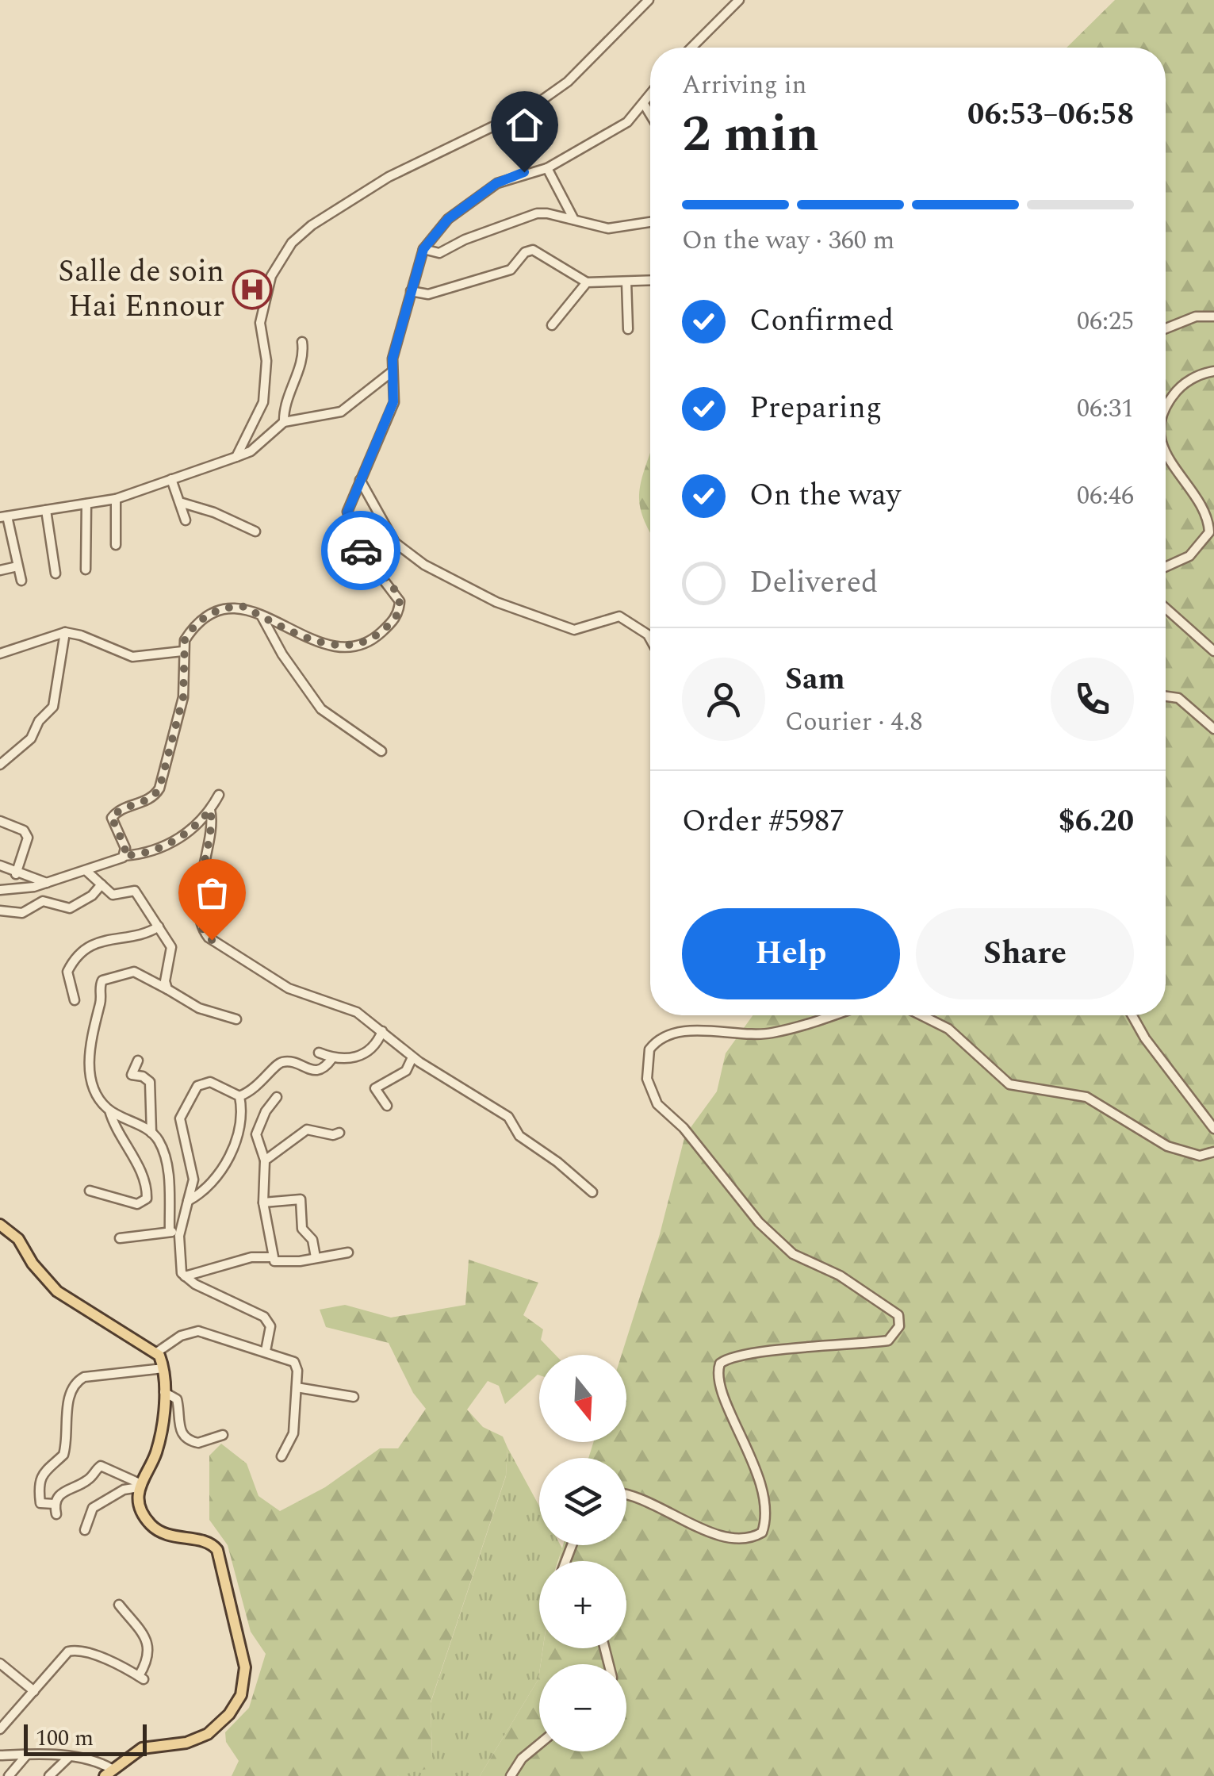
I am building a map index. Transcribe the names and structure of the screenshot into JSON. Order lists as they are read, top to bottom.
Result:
{
  "places": {
    "hospital": ["Salle de soin Hai Ennour"]
  },
  "scale_bar": "100 m",
  "north": "bottom",
  "page": {
    "heading": ["2 min", "Arriving in", "06:53–06:58"],
    "panel": [
      "Sam",
      "Courier · 4.8",
      "Order #5987",
      "$6.20"
    ],
    "bar": "On the way · 360 m",
    "list": [
      ["Confirmed", "06:25"],
      ["Preparing", "06:31"],
      ["On the way", "06:46"],
      "Delivered"
    ],
    "buttons": ["Help", "Share"],
    "map_buttons": ["+", "−"],
    "scale": "100 m"
  }
}
